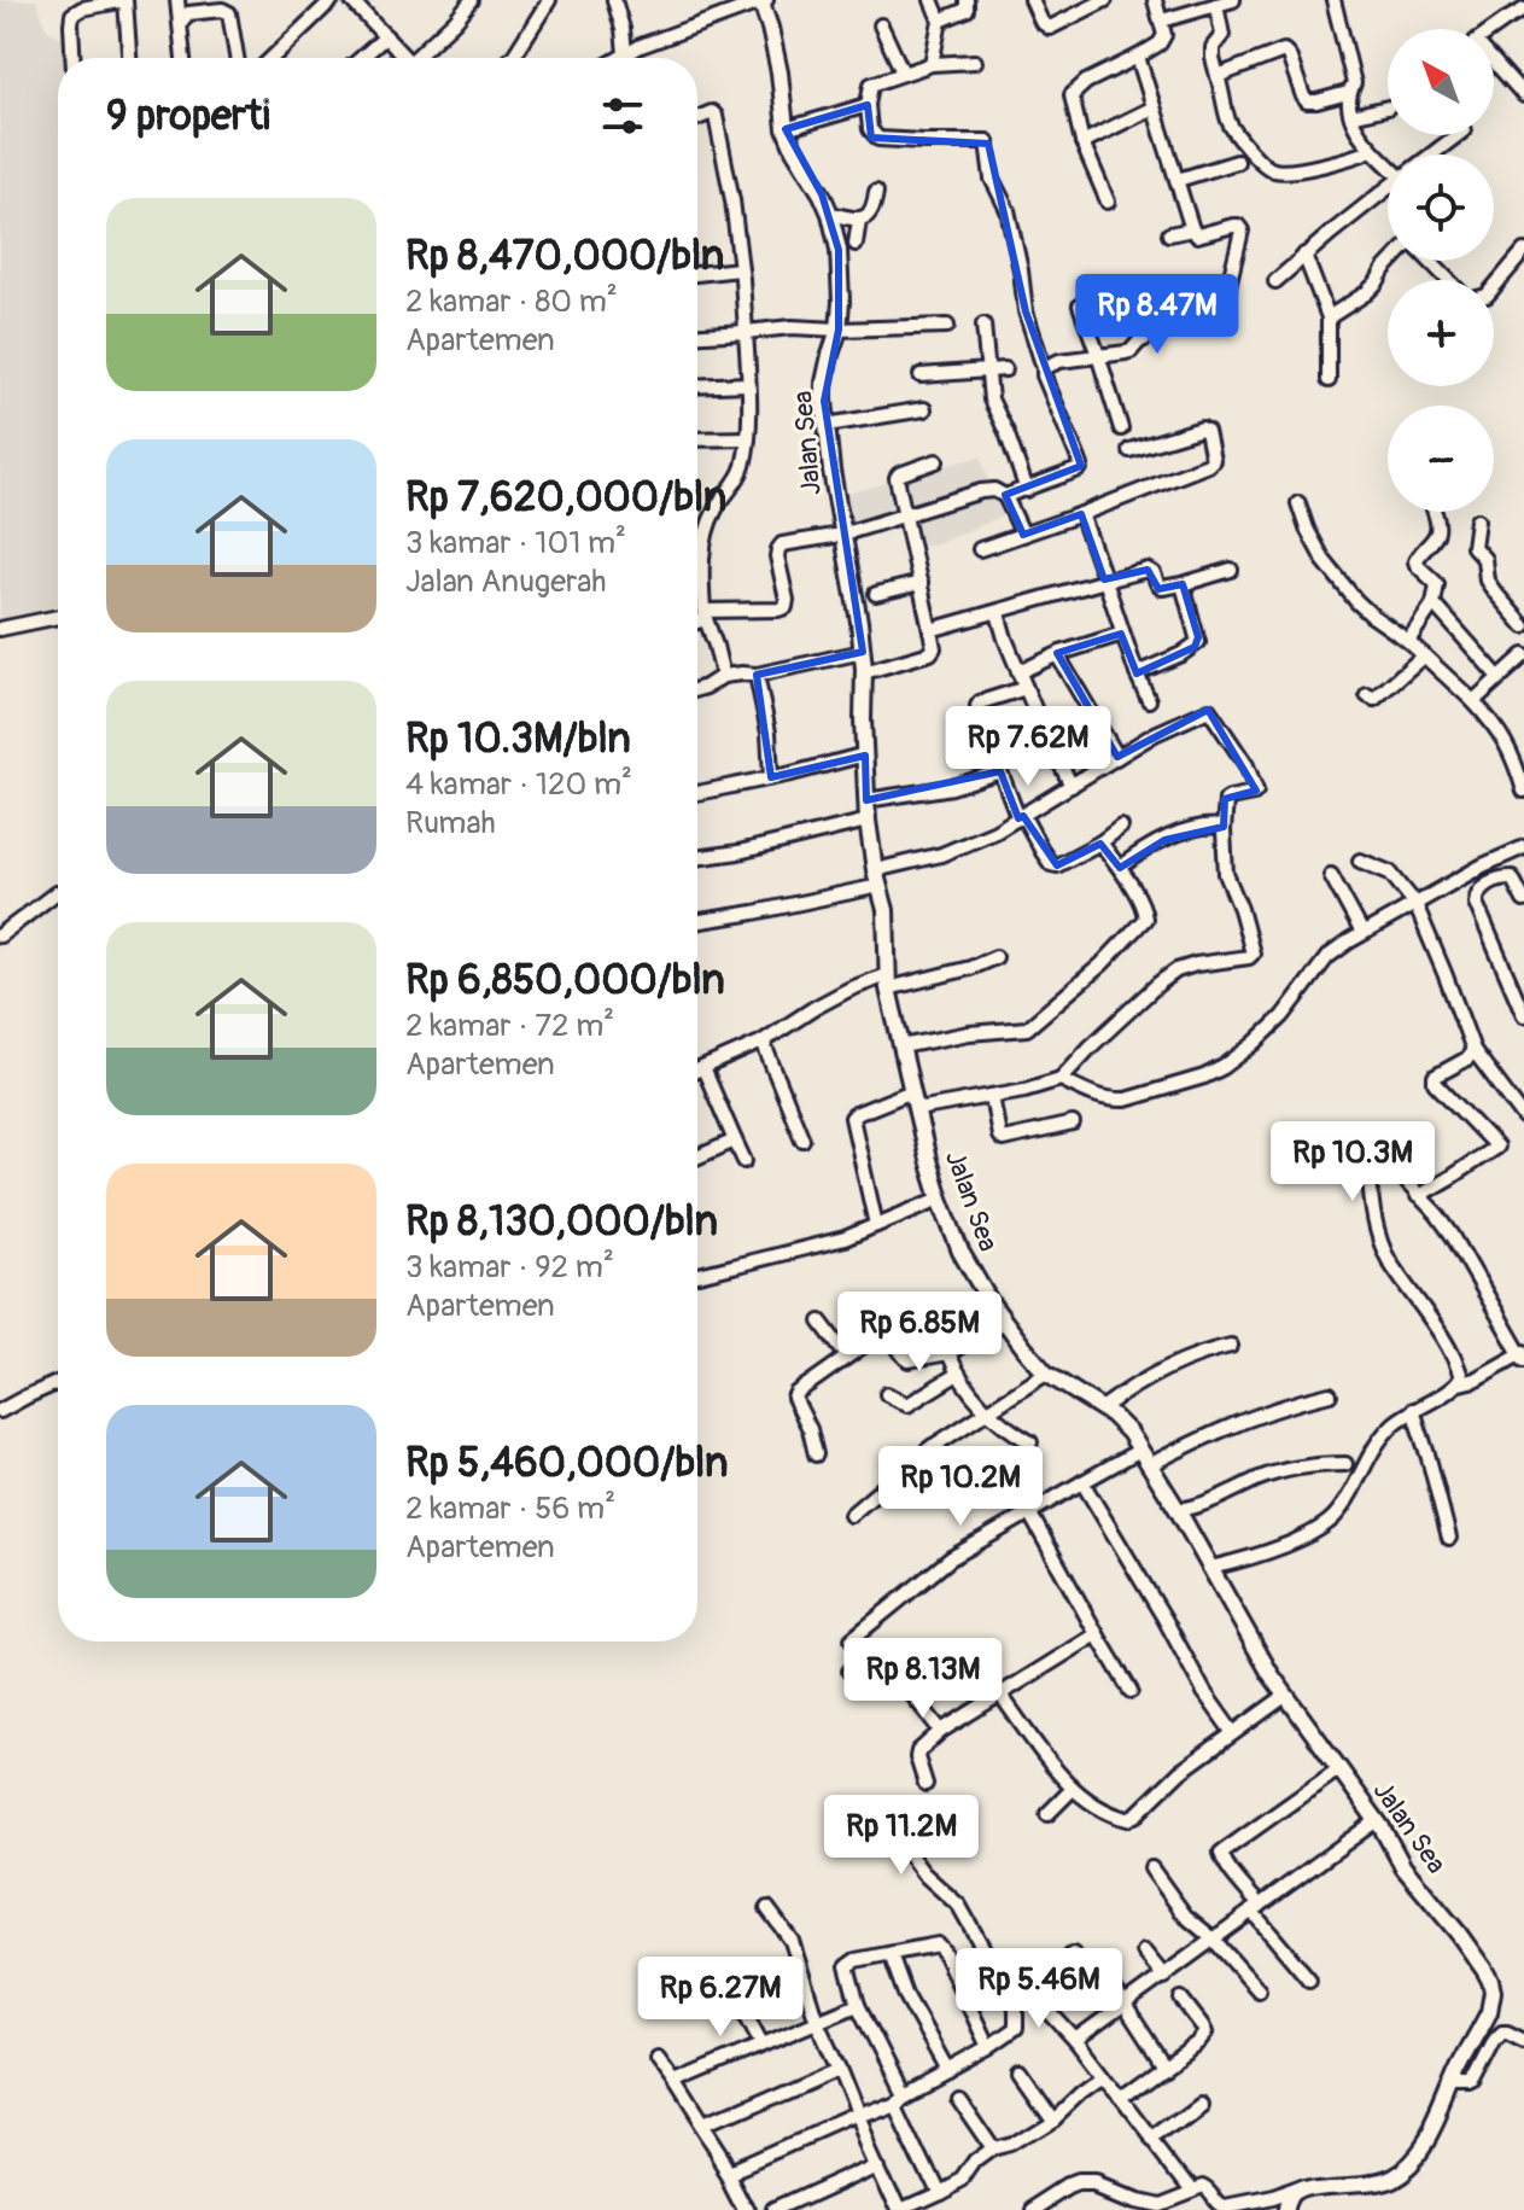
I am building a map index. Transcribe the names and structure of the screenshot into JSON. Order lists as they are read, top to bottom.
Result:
{
  "streets": {
    "main road": ["Jalan Sea"]
  },
  "north": "top left",
  "page": {
    "map_buttons": ["+", "−"],
    "heading": "9 properti",
    "list": [
      {
        "name": "Rp 8,470,000/bln",
        "note": "2 kamar · 80 m² · Apartemen"
      },
      {
        "name": "Rp 7,620,000/bln",
        "note": "3 kamar · 101 m² · Jalan Anugerah"
      },
      {
        "name": "Rp 10.3M/bln",
        "note": "4 kamar · 120 m² · Rumah"
      },
      {
        "name": "Rp 6,850,000/bln",
        "note": "2 kamar · 72 m² · Apartemen"
      },
      {
        "name": "Rp 8,130,000/bln",
        "note": "3 kamar · 92 m² · Apartemen"
      },
      {
        "name": "Rp 5,460,000/bln",
        "note": "2 kamar · 56 m² · Apartemen"
      }
    ],
    "price": [
      "Rp 8.47M",
      "Rp 7.62M",
      "Rp 10.3M",
      "Rp 6.85M",
      "Rp 10.2M",
      "Rp 8.13M",
      "Rp 11.2M",
      "Rp 5.46M",
      "Rp 6.27M"
    ]
  }
}
